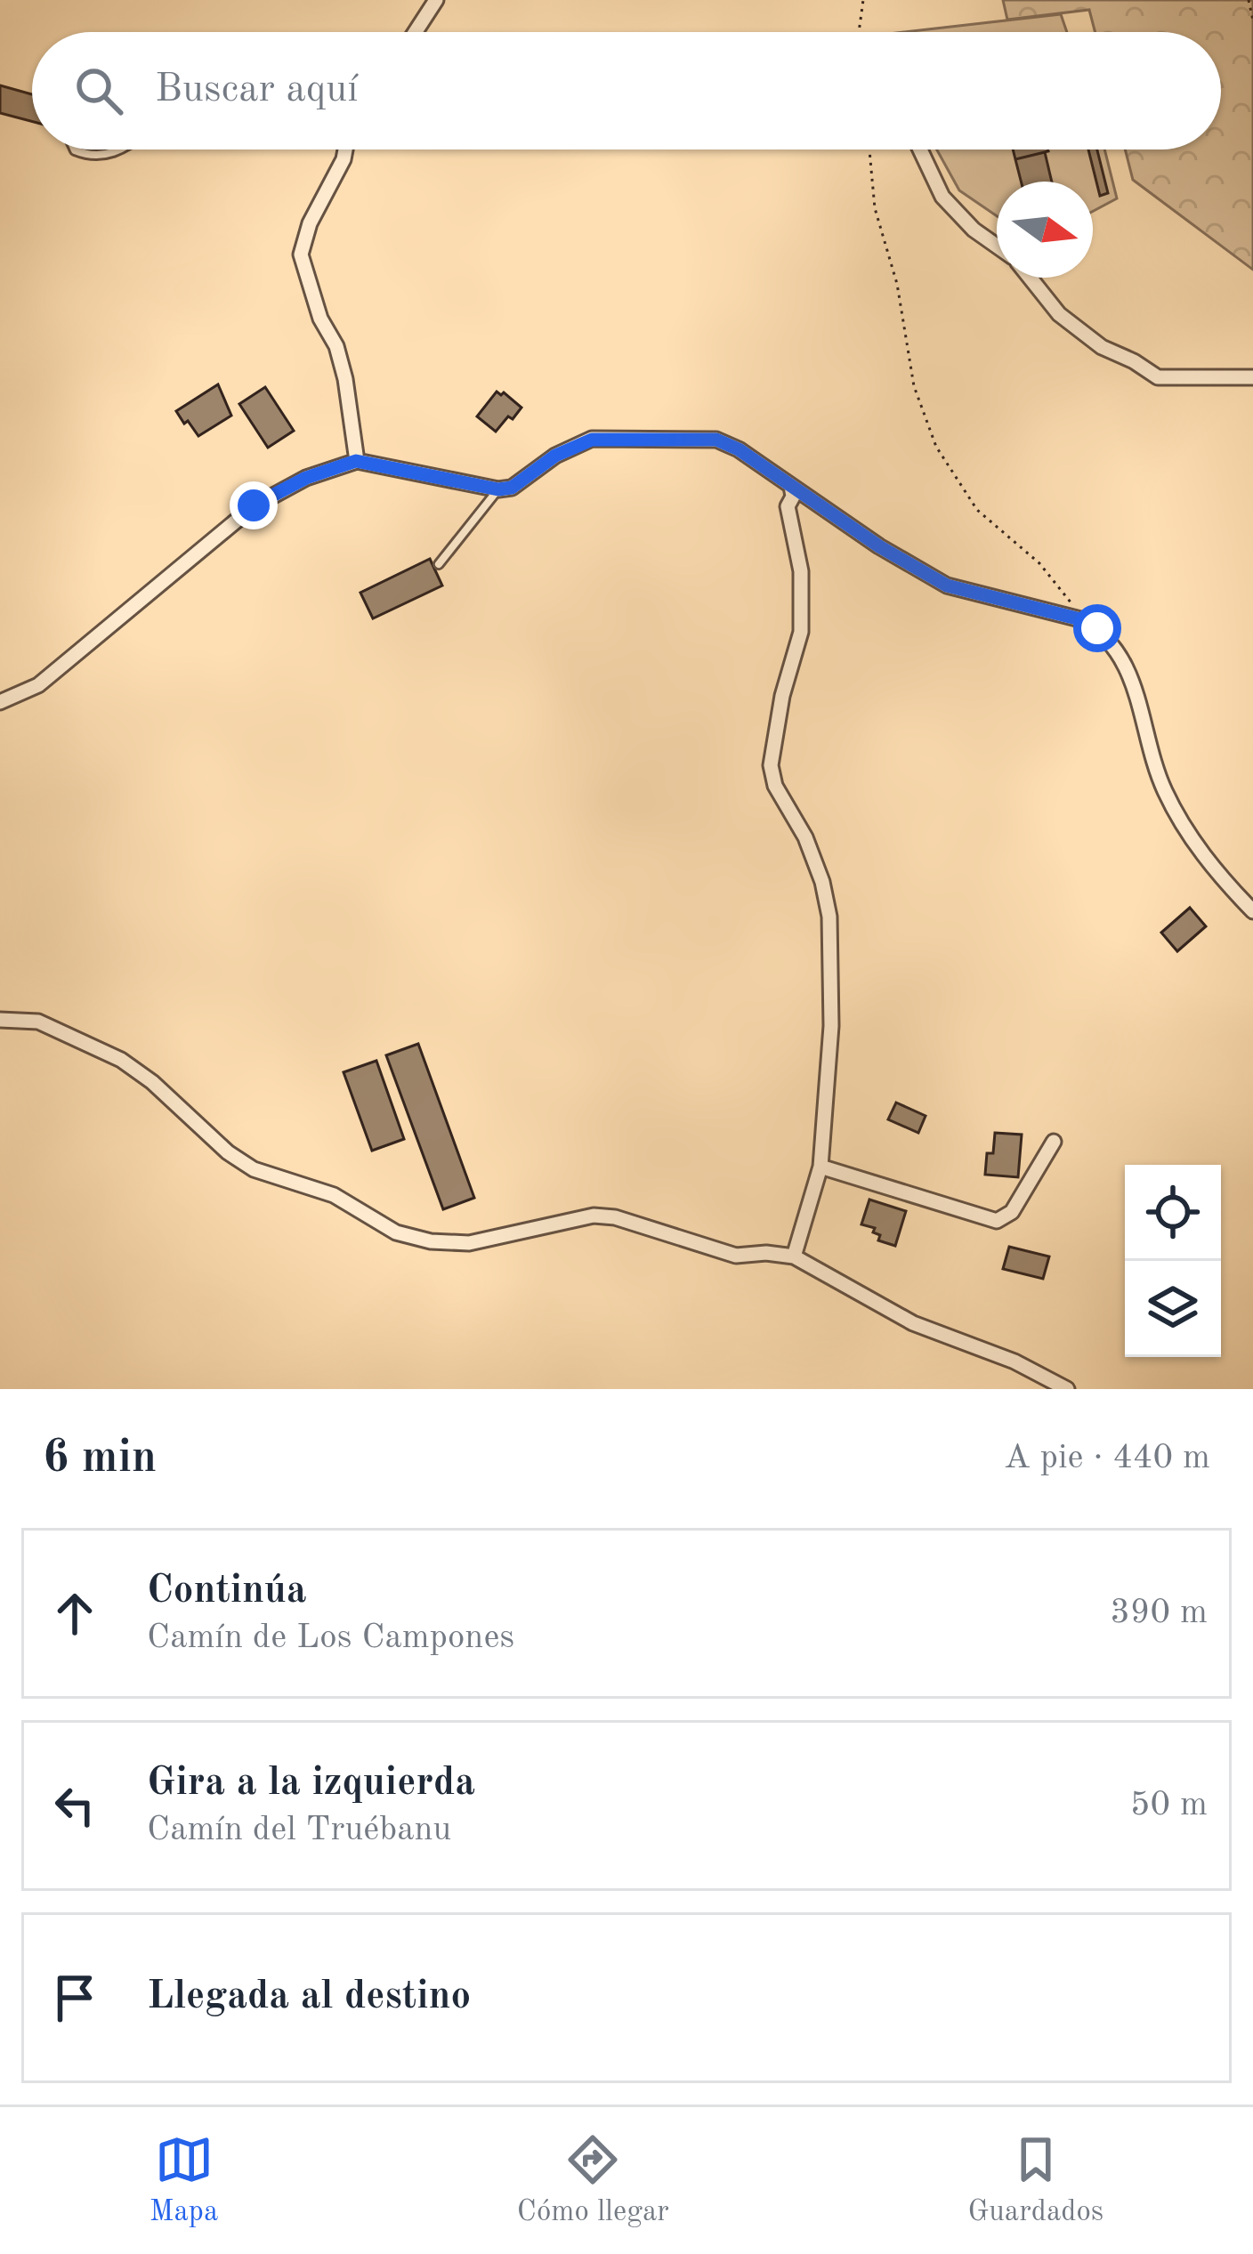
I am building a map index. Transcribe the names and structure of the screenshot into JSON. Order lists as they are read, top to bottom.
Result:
{
  "north": "right",
  "page": {
    "search": "Buscar aquí",
    "heading": ["6 min", "A pie · 440 m"],
    "list": [
      ["Continúa", "Camín de Los Campones", "390 m"],
      ["Gira a la izquierda", "Camín del Truébanu", "50 m"],
      "Llegada al destino"
    ],
    "nav": ["Mapa", "Cómo llegar", "Guardados"]
  }
}
